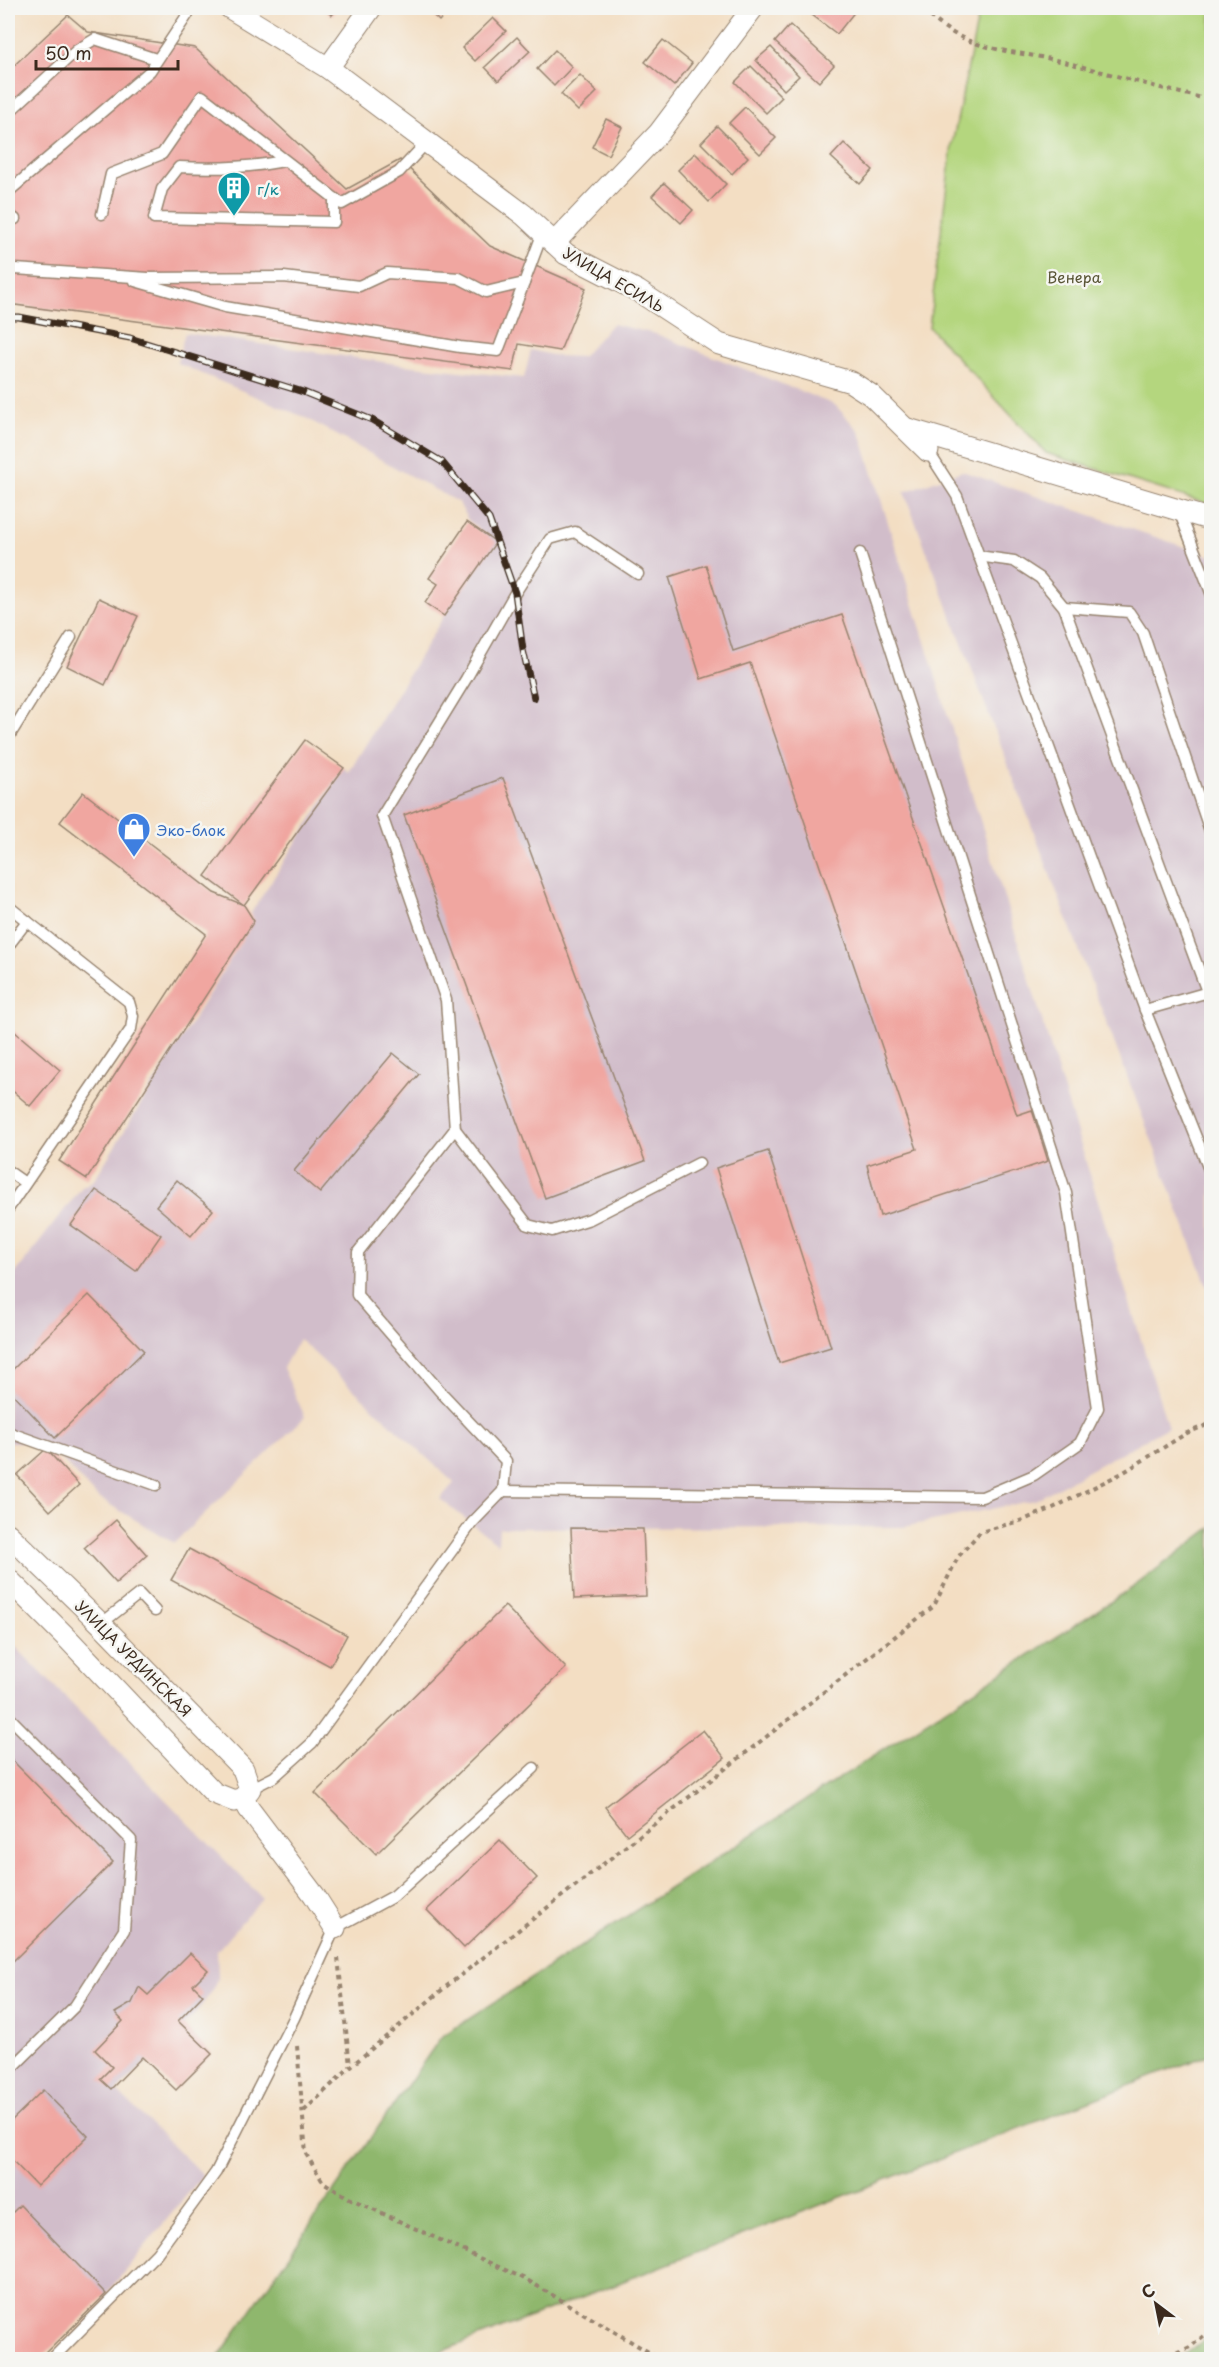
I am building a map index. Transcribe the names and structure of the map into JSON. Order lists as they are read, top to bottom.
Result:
{
  "streets": {
    "street": ["УЛИЦА ЕСИЛЬ", "УЛИЦА УРДИНСКАЯ"]
  },
  "parks": ["Венера"],
  "places": {
    "building": ["г/к"],
    "shop": ["Эко-блок"]
  },
  "scale_bar": "50 m",
  "north": "top left"
}
